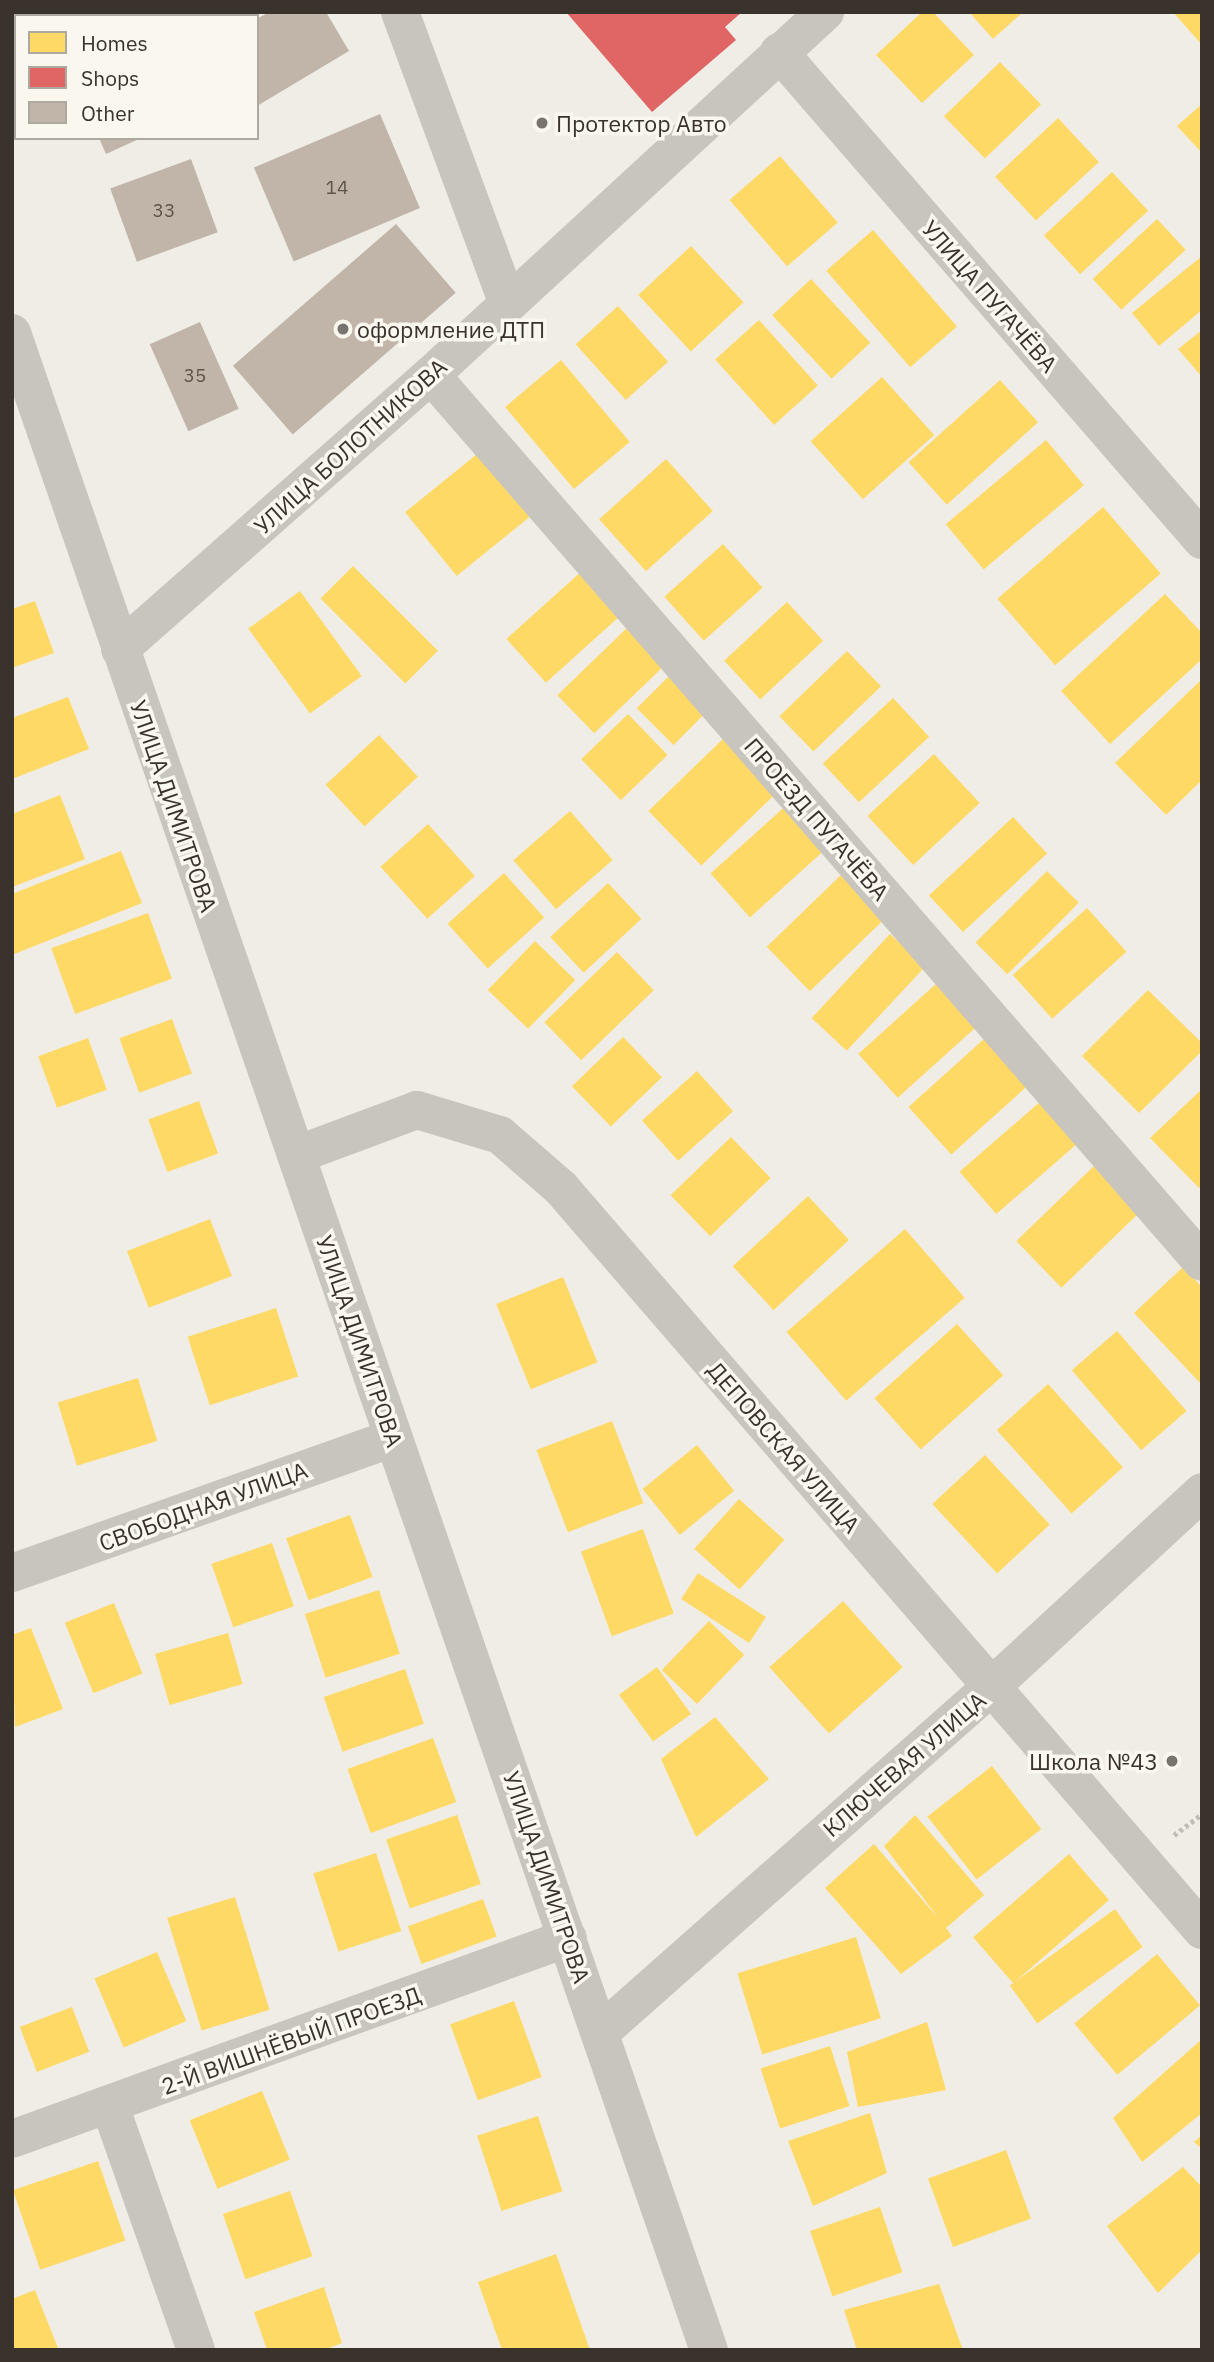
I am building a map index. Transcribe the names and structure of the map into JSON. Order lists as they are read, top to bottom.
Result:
{
  "streets": {
    "street": [
      "УЛИЦА ПУГАЧЁВА",
      "УЛИЦА БОЛОТНИКОВА",
      "УЛИЦА ДИМИТРОВА",
      "ПРОЕЗД ПУГАЧЁВА",
      "ДЕПОВСКАЯ УЛИЦА",
      "СВОБОДНАЯ УЛИЦА",
      "КЛЮЧЕВАЯ УЛИЦА",
      "2-Й ВИШНЁВЫЙ ПРОЕЗД"
    ]
  },
  "crossings": [
    ["УЛИЦА ПУГАЧЁВА", "УЛИЦА БОЛОТНИКОВА"],
    ["УЛИЦА БОЛОТНИКОВА", "УЛИЦА ДИМИТРОВА"],
    ["УЛИЦА БОЛОТНИКОВА", "ПРОЕЗД ПУГАЧЁВА"],
    ["УЛИЦА ДИМИТРОВА", "ДЕПОВСКАЯ УЛИЦА"],
    ["УЛИЦА ДИМИТРОВА", "СВОБОДНАЯ УЛИЦА"],
    ["УЛИЦА ДИМИТРОВА", "КЛЮЧЕВАЯ УЛИЦА"],
    ["УЛИЦА ДИМИТРОВА", "2-Й ВИШНЁВЫЙ ПРОЕЗД"],
    ["ДЕПОВСКАЯ УЛИЦА", "КЛЮЧЕВАЯ УЛИЦА"]
  ],
  "places": ["Протектор Авто", "оформление ДТП", "Школа №43"],
  "house_numbers": ["14", "33", "35"],
  "legend": ["Homes", "Shops", "Other"]
}
